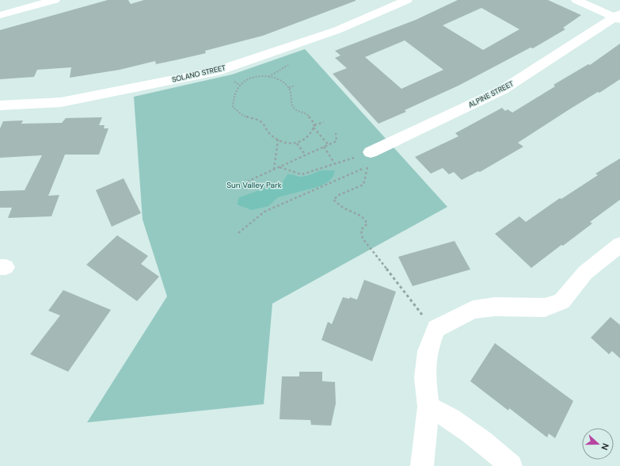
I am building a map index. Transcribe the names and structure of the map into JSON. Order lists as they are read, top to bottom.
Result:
{
  "streets": {
    "street": ["SOLANO STREET", "ALPINE STREET"]
  },
  "parks": ["Sun Valley Park"],
  "north": "right"
}
